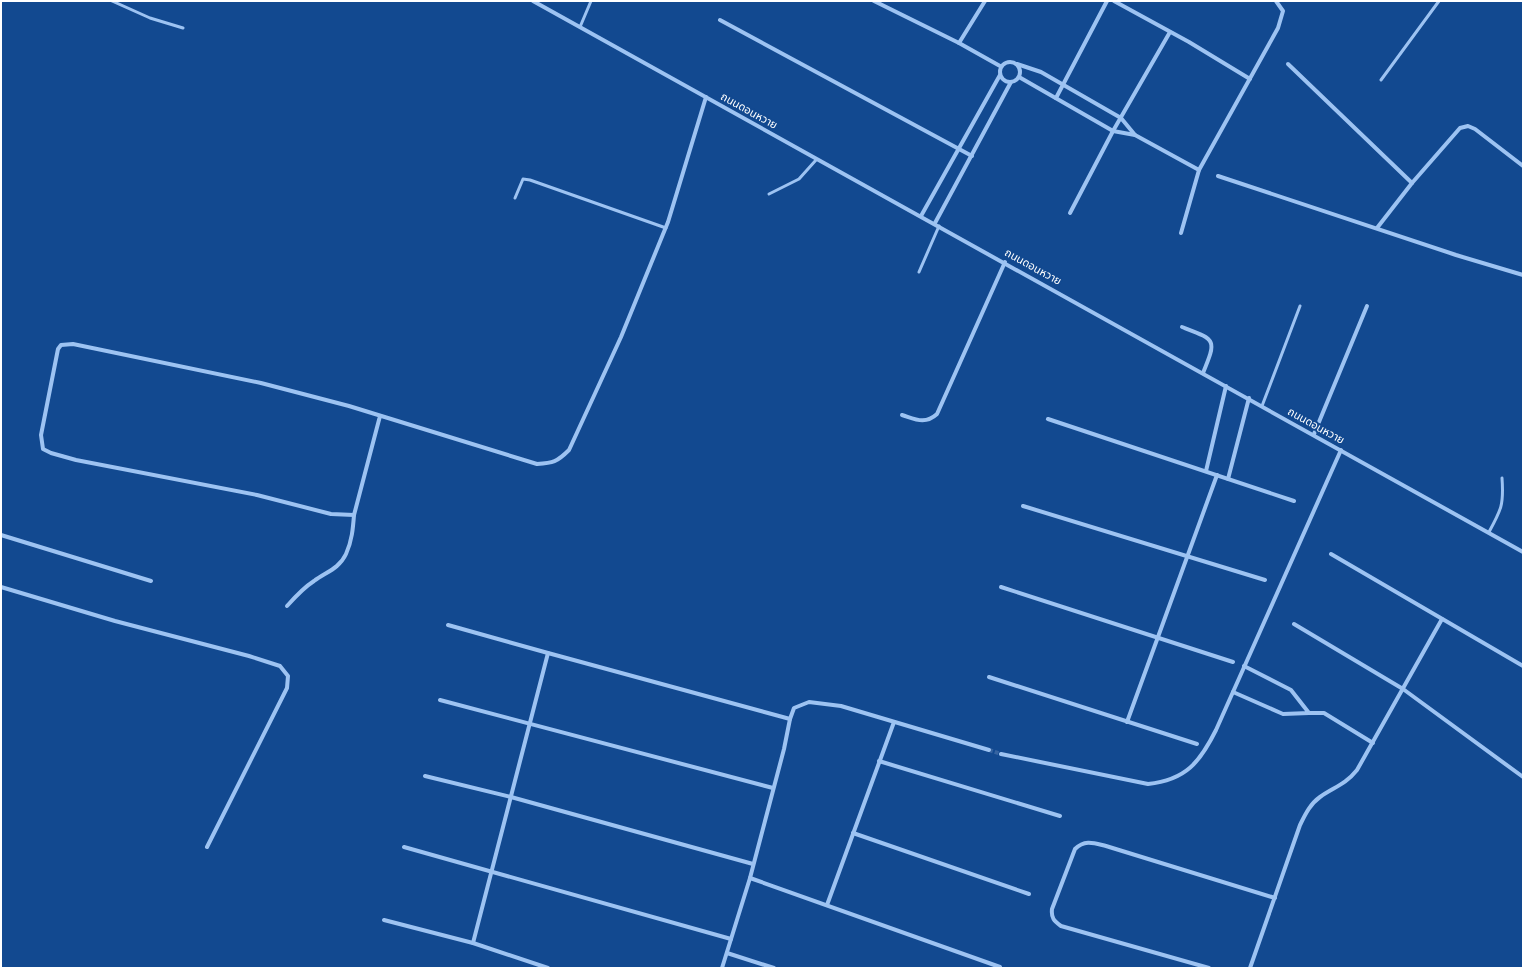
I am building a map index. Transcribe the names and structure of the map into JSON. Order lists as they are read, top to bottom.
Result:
{
  "streets": {
    "street": ["ถนนดอนหวาย"]
  }
}
